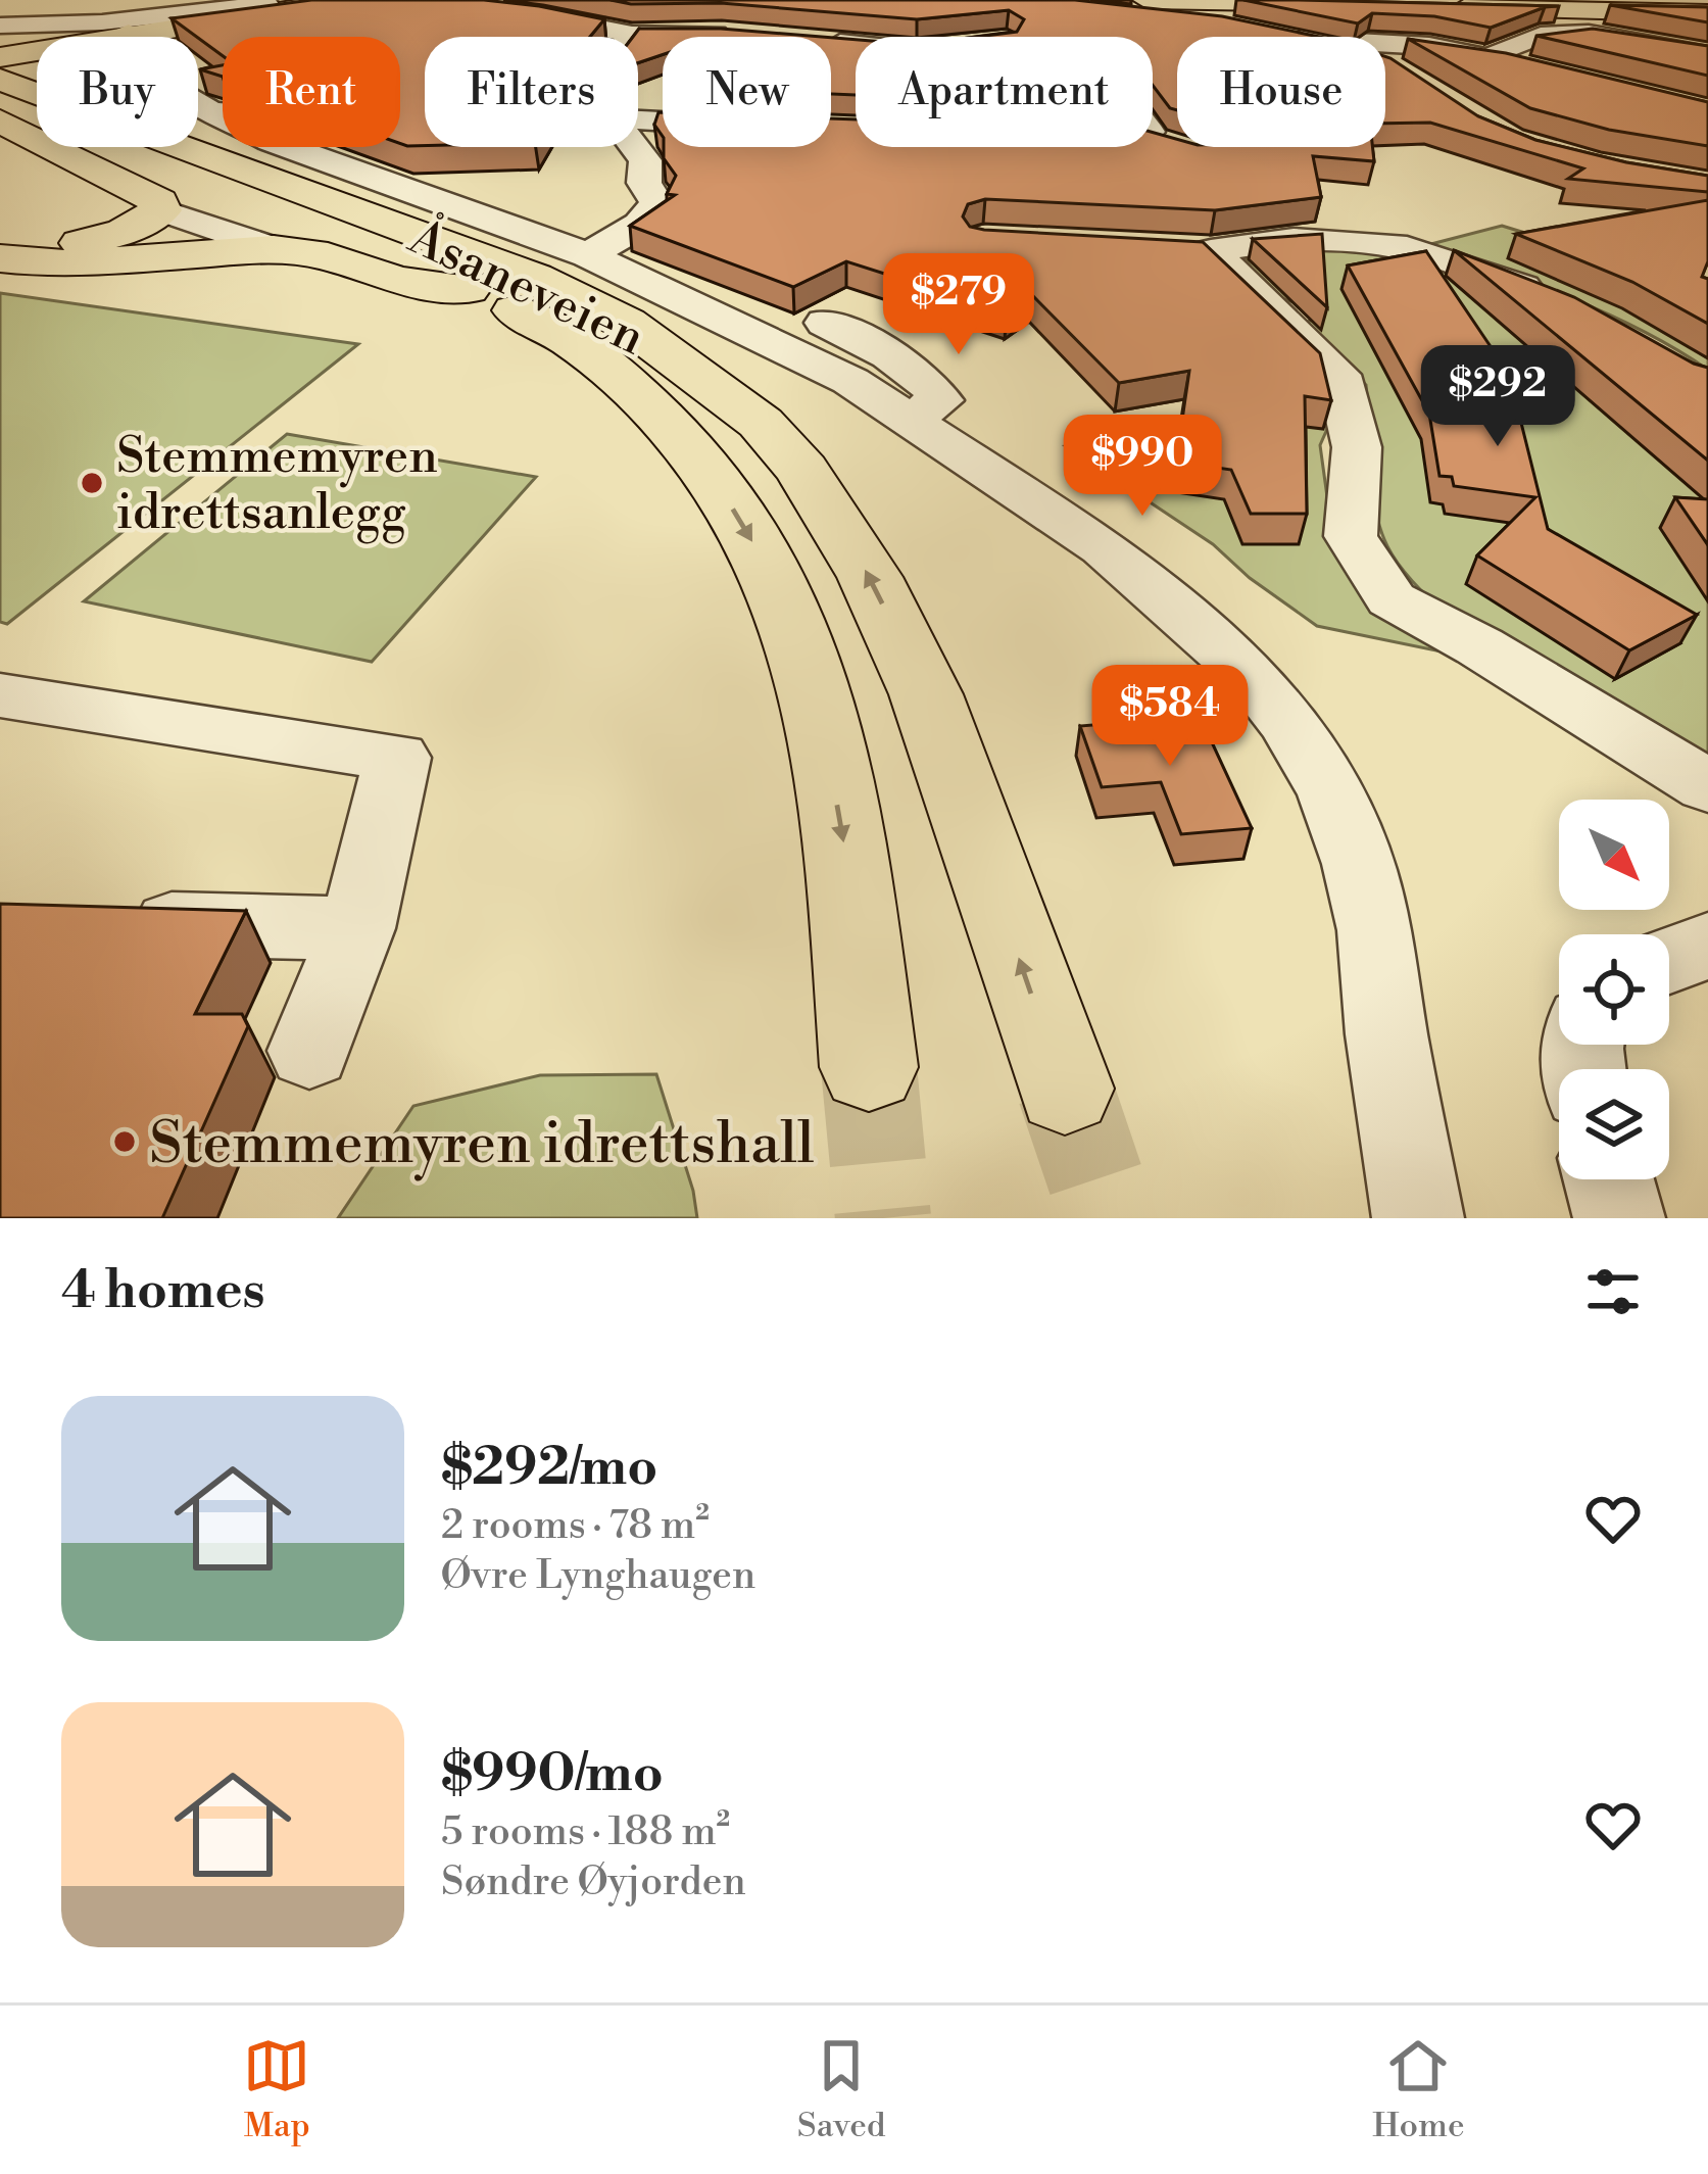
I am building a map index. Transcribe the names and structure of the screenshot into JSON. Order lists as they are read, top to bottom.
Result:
{
  "streets": {
    "main road": ["Åsaneveien"]
  },
  "places": ["Stemmemyren idrettsanlegg", "Stemmemyren idrettshall"],
  "north": "bottom right",
  "page": {
    "chip": [
      "Buy",
      "Rent",
      "Filters",
      "New",
      "Apartment",
      "House"
    ],
    "price": [
      "$279",
      "$292",
      "$990",
      "$584"
    ],
    "heading": "4 homes",
    "list": [
      {
        "name": "$292/mo",
        "note": "2 rooms · 78 m² · Øvre Lynghaugen"
      },
      {
        "name": "$990/mo",
        "note": "5 rooms · 188 m² · Søndre Øyjorden"
      }
    ],
    "tabs": ["Map", "Saved", "Home"]
  }
}
